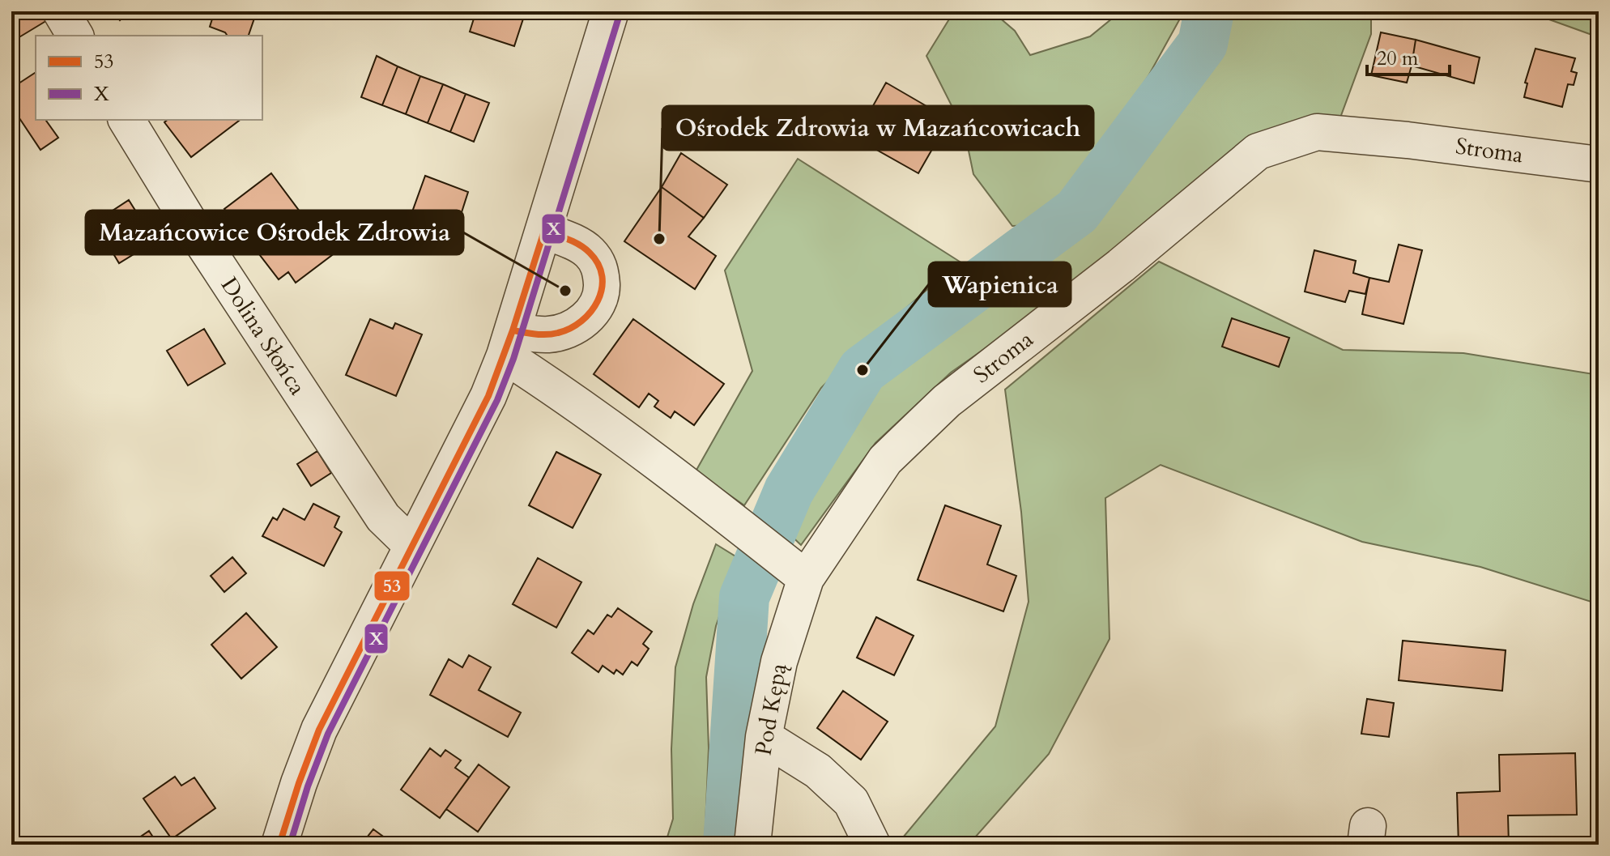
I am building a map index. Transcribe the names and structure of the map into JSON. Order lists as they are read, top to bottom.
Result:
{
  "streets": {
    "street": ["Stroma", "Dolina Słońca", "Pod Kępą"]
  },
  "crossings": [
    ["Stroma", "Pod Kępą"]
  ],
  "places": ["Ośrodek Zdrowia w Mazańcowicach", "Mazańcowice Ośrodek Zdrowia", "Wapienica"],
  "lines": ["transit line X", "transit line 53"],
  "legend": ["53", "X"],
  "scale_bar": "20 m"
}
